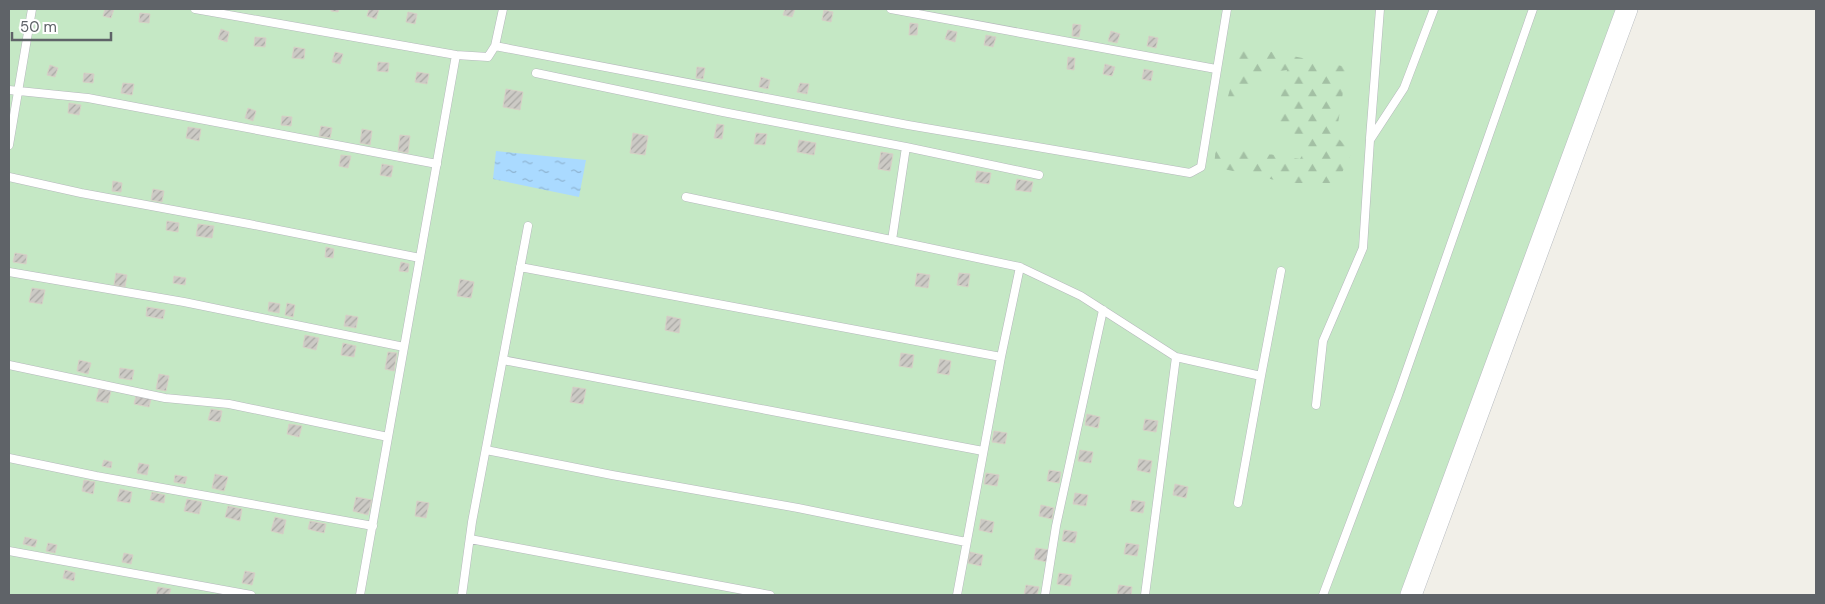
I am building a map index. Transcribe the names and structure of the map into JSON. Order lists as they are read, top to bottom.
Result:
{
  "scale_bar": "50 m"
}
